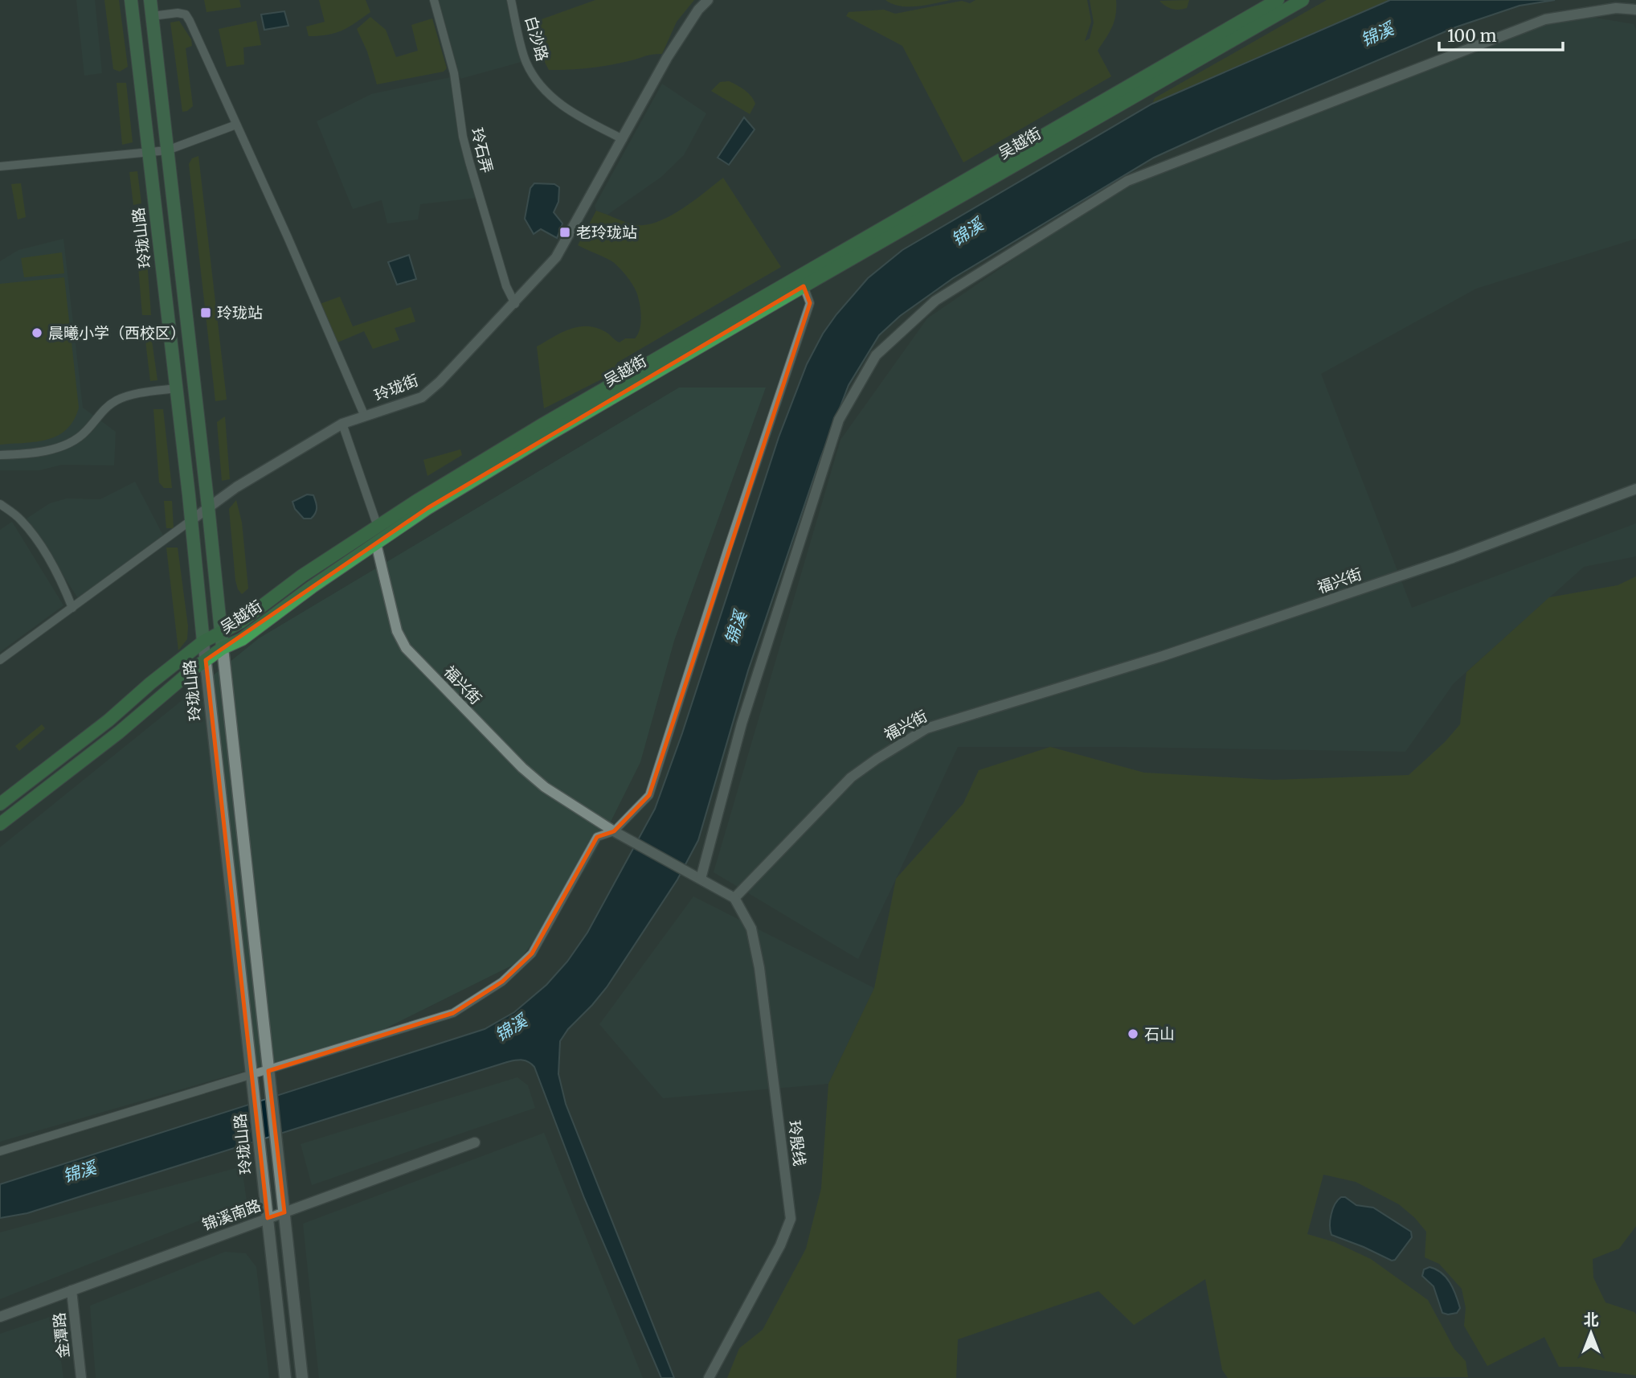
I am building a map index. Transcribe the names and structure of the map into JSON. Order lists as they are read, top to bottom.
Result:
{
  "streets": {
    "highway": ["吴越街"],
    "main road": ["玲珑山路"],
    "street": [
      "白沙路",
      "玲石弄",
      "玲珑街",
      "福兴街",
      "玲殷线",
      "锦溪南路",
      "金潭路"
    ]
  },
  "crossings": [
    ["白沙路", "玲珑街"],
    ["吴越街", "玲珑山路"],
    ["吴越街", "福兴街"],
    ["玲石弄", "玲珑街"],
    ["玲珑山路", "玲珑街"],
    ["玲珑山路", "锦溪南路"],
    ["福兴街", "玲殷线"],
    ["锦溪南路", "金潭路"]
  ],
  "water": ["锦溪"],
  "places": {
    "transit": ["老玲珑站", "玲珑站"],
    "other": ["晨曦小学（西校区）", "石山"]
  },
  "scale_bar": "100 m",
  "north": "top"
}
